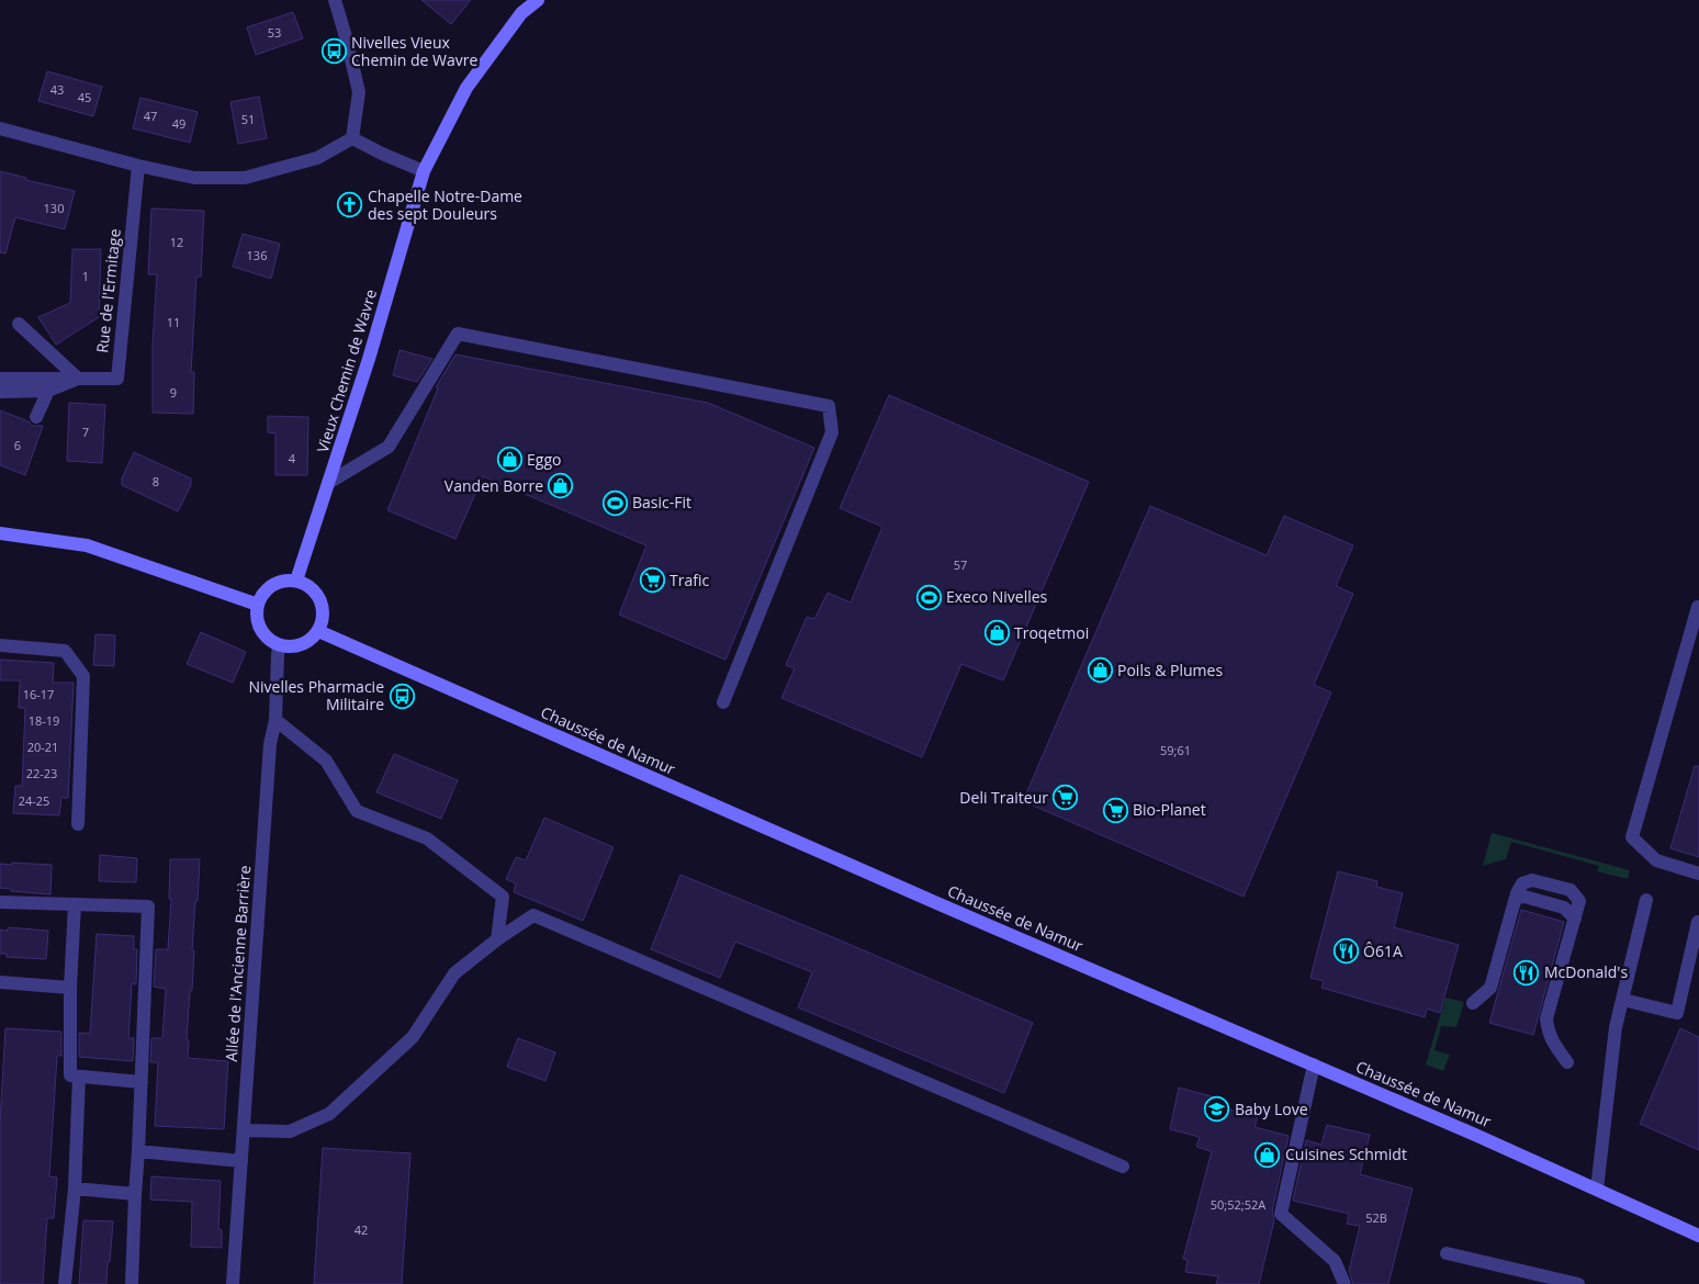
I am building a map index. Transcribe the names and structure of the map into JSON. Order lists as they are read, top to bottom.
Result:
{
  "streets": {
    "main road": ["Vieux Chemin de Wavre", "Chaussée de Namur"],
    "street": ["Rue de l'Ermitage", "Allée de l'Ancienne Barrière"]
  },
  "crossings": [
    ["Vieux Chemin de Wavre", "Chaussée de Namur"],
    ["Vieux Chemin de Wavre", "Allée de l'Ancienne Barrière"],
    ["Chaussée de Namur", "Allée de l'Ancienne Barrière"]
  ],
  "places": {
    "bus stop": ["Nivelles Vieux Chemin de Wavre", "Nivelles Pharmacie Militaire"],
    "church": ["Chapelle Notre-Dame des sept Douleurs"],
    "shop": [
      "Eggo",
      "Vanden Borre",
      "Troqetmoi",
      "Poils & Plumes",
      "Cuisines Schmidt"
    ],
    "sports": ["Basic-Fit", "Execo Nivelles"],
    "supermarket": ["Trafic", "Deli Traiteur", "Bio-Planet"],
    "restaurant": ["Ô61A", "McDonald's"],
    "school or university": ["Baby Love"]
  },
  "house_numbers": [
    "53",
    "43",
    "45",
    "47",
    "51",
    "49",
    "130",
    "12",
    "136",
    "1",
    "11",
    "9",
    "7",
    "6",
    "4",
    "8",
    "57",
    "16-17",
    "18-19",
    "20-21",
    "59;61",
    "22-23",
    "24-25",
    "50;52;52A",
    "52B",
    "42"
  ]
}
